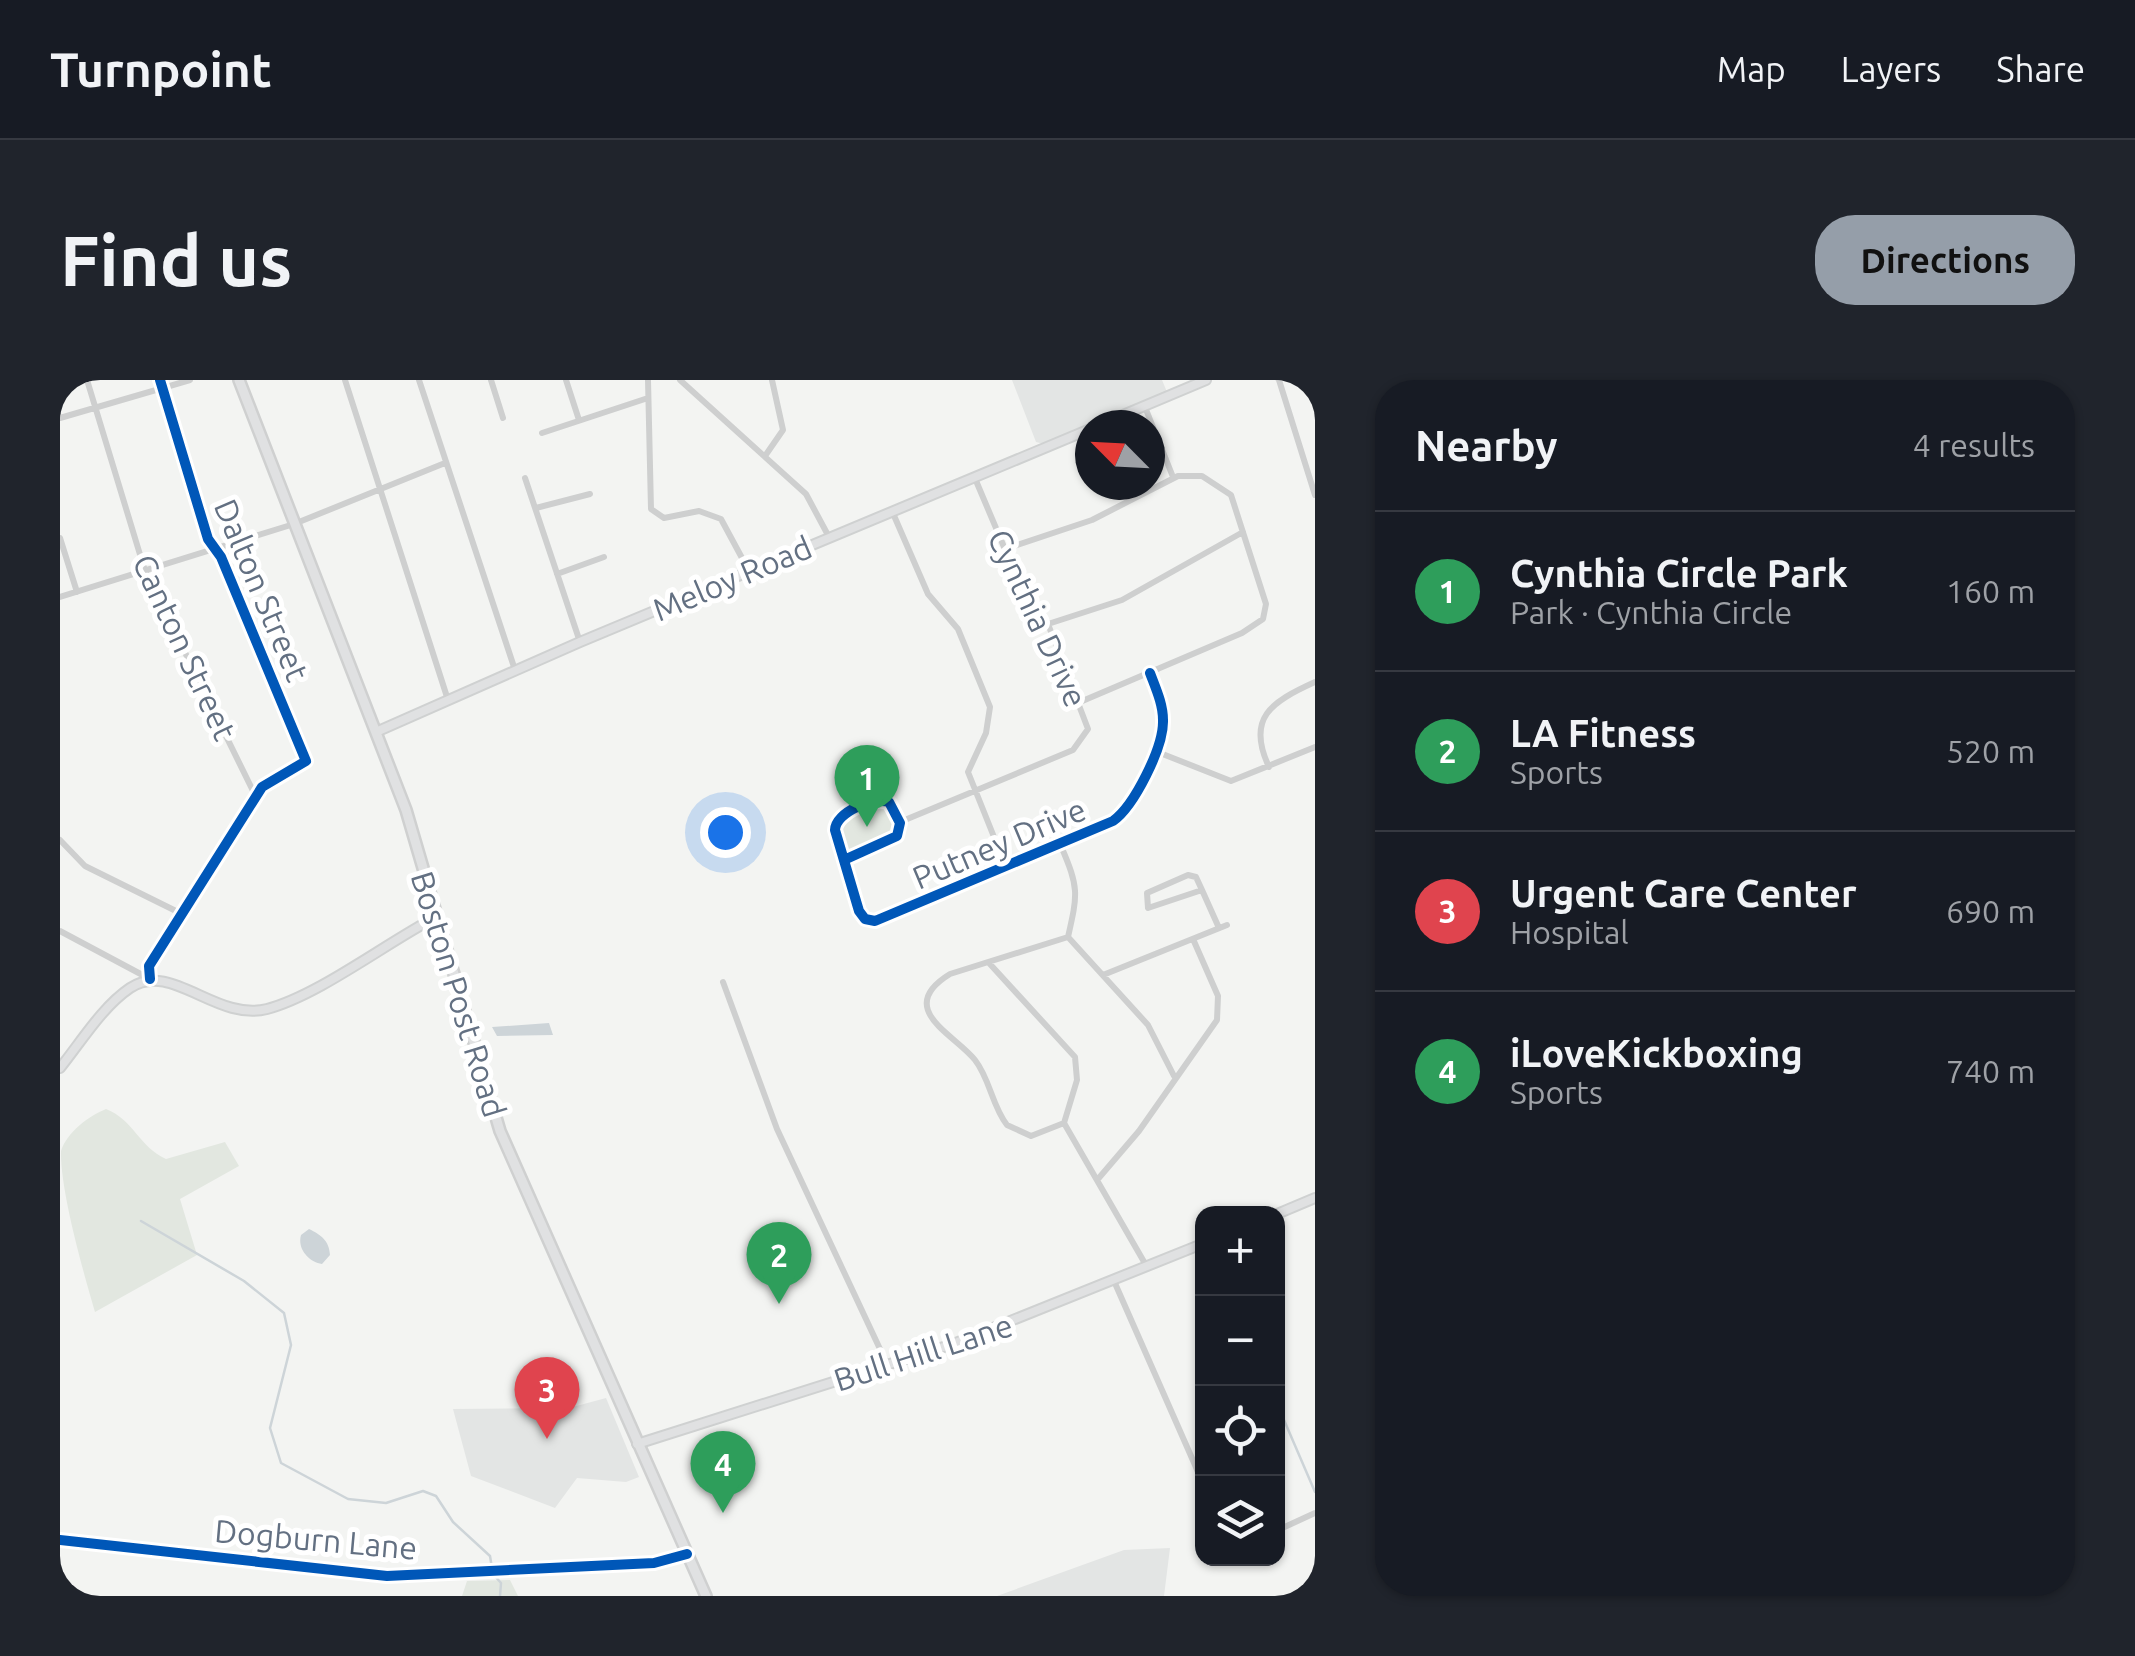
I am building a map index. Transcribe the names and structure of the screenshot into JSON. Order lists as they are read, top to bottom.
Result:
{
  "streets": {
    "main road": ["Meloy Road", "Boston Post Road", "Bull Hill Lane"],
    "street": [
      "Dalton Street",
      "Cynthia Drive",
      "Canton Street",
      "Putney Drive",
      "Dogburn Lane"
    ]
  },
  "crossings": [
    ["Meloy Road", "Cynthia Drive"],
    ["Meloy Road", "Boston Post Road"],
    ["Dalton Street", "Canton Street"],
    ["Cynthia Drive", "Putney Drive"],
    ["Boston Post Road", "Bull Hill Lane"],
    ["Boston Post Road", "Dogburn Lane"]
  ],
  "north": "top left",
  "page": {
    "header": "Turnpoint",
    "nav": ["Map", "Layers", "Share"],
    "buttons": "Directions",
    "title": "Find us",
    "heading": ["Nearby", "4 results"],
    "list": [
      {
        "mark": "1",
        "name": "Cynthia Circle Park",
        "note": "Park · Cynthia Circle",
        "value": "160 m"
      },
      {
        "mark": "2",
        "name": "LA Fitness",
        "note": "Sports",
        "value": "520 m"
      },
      {
        "mark": "3",
        "name": "Urgent Care Center",
        "note": "Hospital",
        "value": "690 m"
      },
      {
        "mark": "4",
        "name": "iLoveKickboxing",
        "note": "Sports",
        "value": "740 m"
      }
    ],
    "pins": [
      "1",
      "2",
      "3",
      "4"
    ],
    "map_buttons": ["+", "−"]
  }
}
